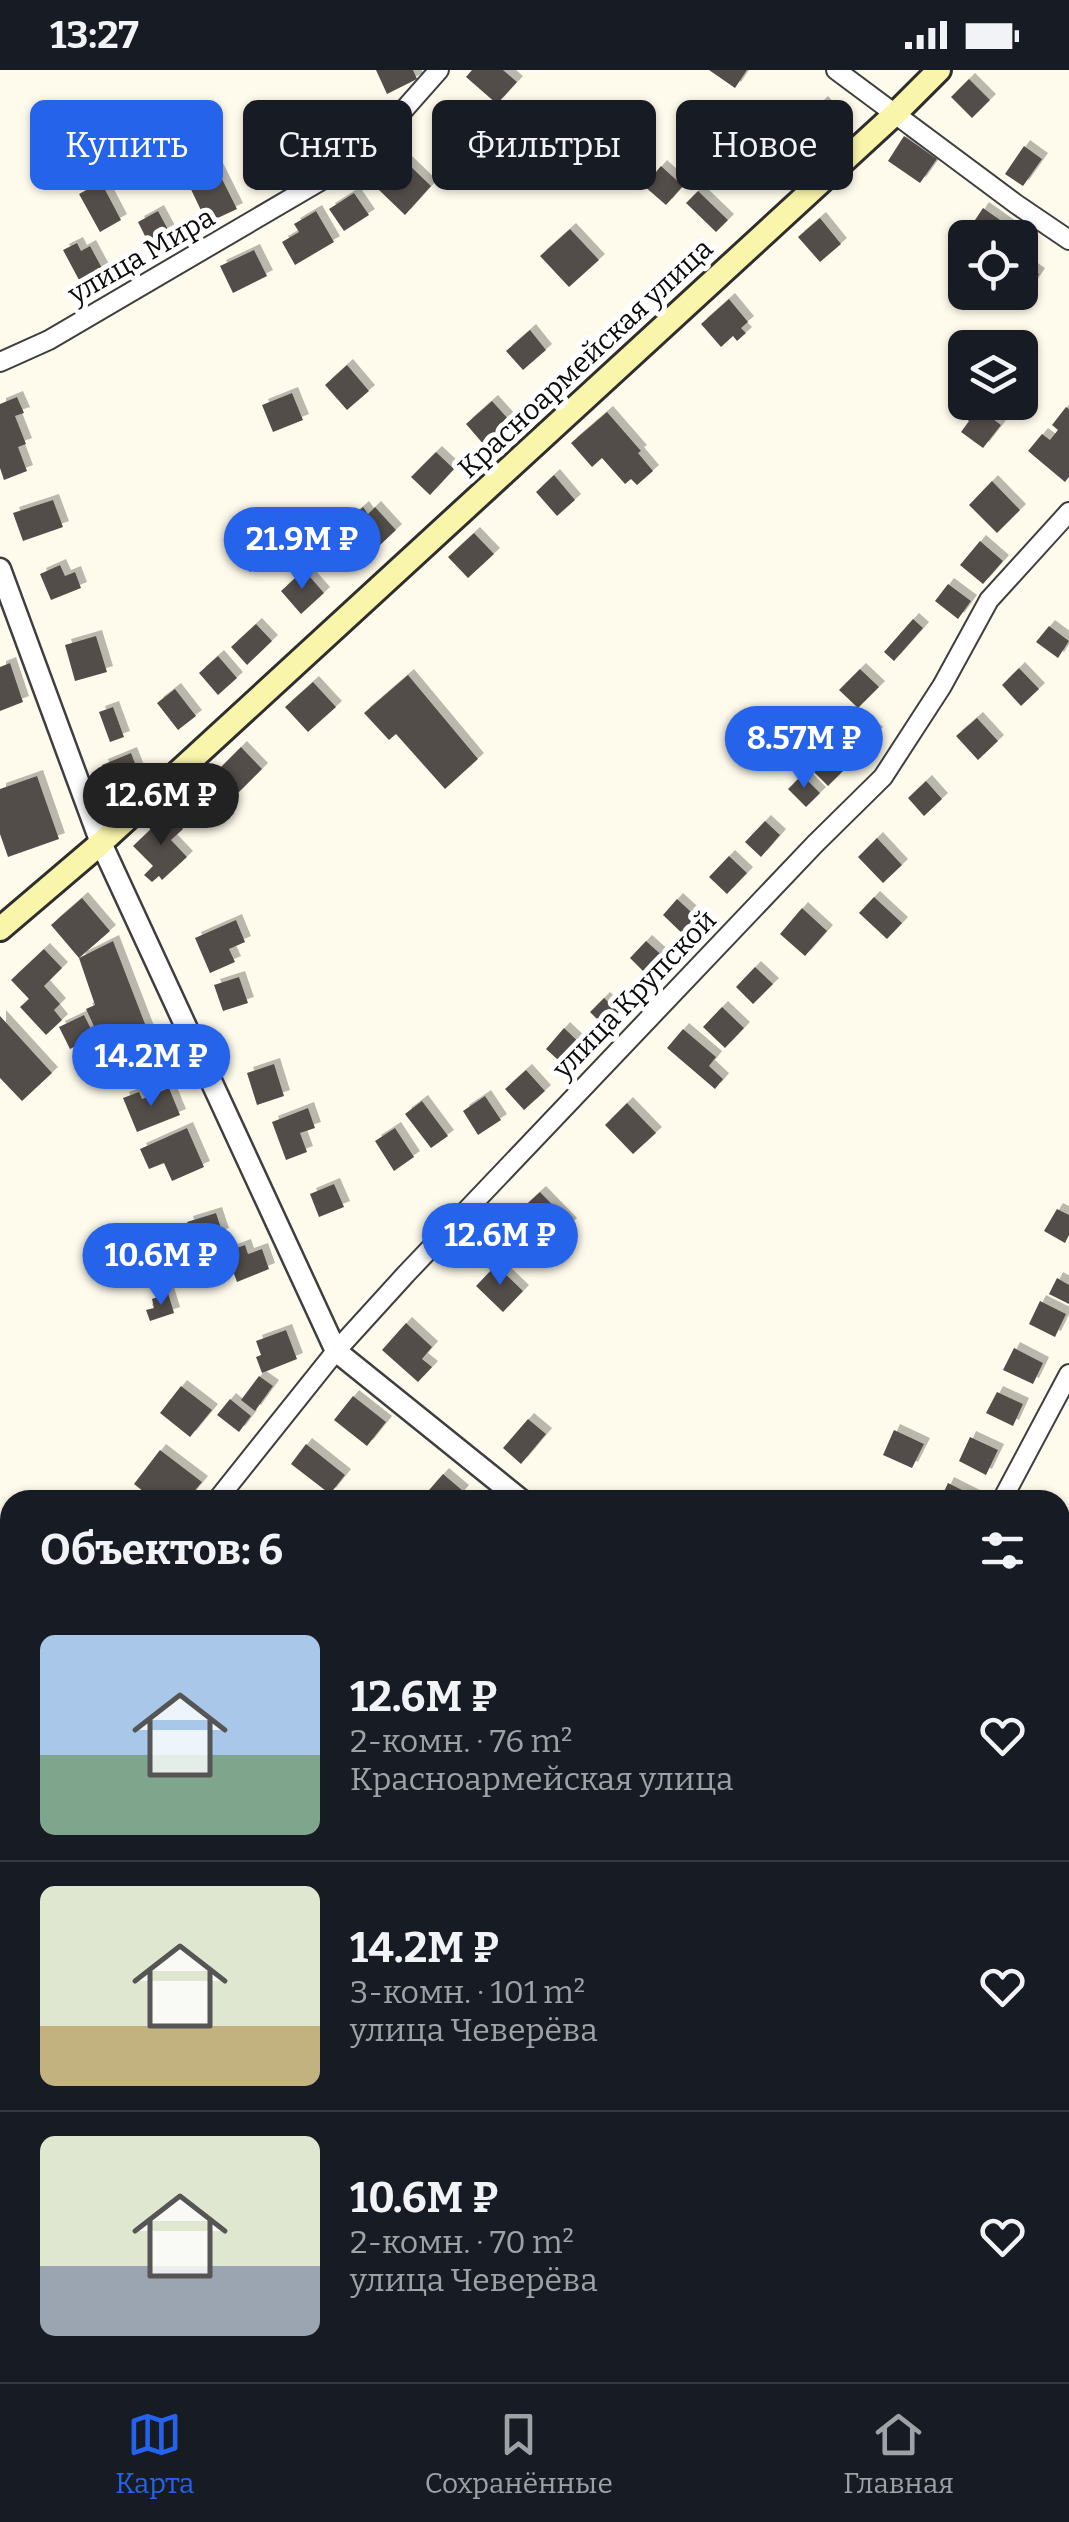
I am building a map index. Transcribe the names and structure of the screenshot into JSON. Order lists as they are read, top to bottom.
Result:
{
  "streets": {
    "main road": ["Красноармейская улица"],
    "street": ["улица Мира", "улица Крупской"]
  },
  "page": {
    "status": "13:27",
    "chip": [
      "Купить",
      "Снять",
      "Фильтры",
      "Новое"
    ],
    "price": [
      "21.9M ₽",
      "8.57M ₽",
      "12.6M ₽",
      "14.2M ₽",
      "12.6M ₽",
      "10.6M ₽"
    ],
    "heading": "Объектов: 6",
    "list": [
      {
        "name": "12.6M ₽",
        "note": "2-комн. · 76 m² · Красноармейская улица"
      },
      {
        "name": "14.2M ₽",
        "note": "3-комн. · 101 m² · улица Чеверёва"
      },
      {
        "name": "10.6M ₽",
        "note": "2-комн. · 70 m² · улица Чеверёва"
      }
    ],
    "tabs": ["Карта", "Сохранённые", "Главная"]
  }
}
